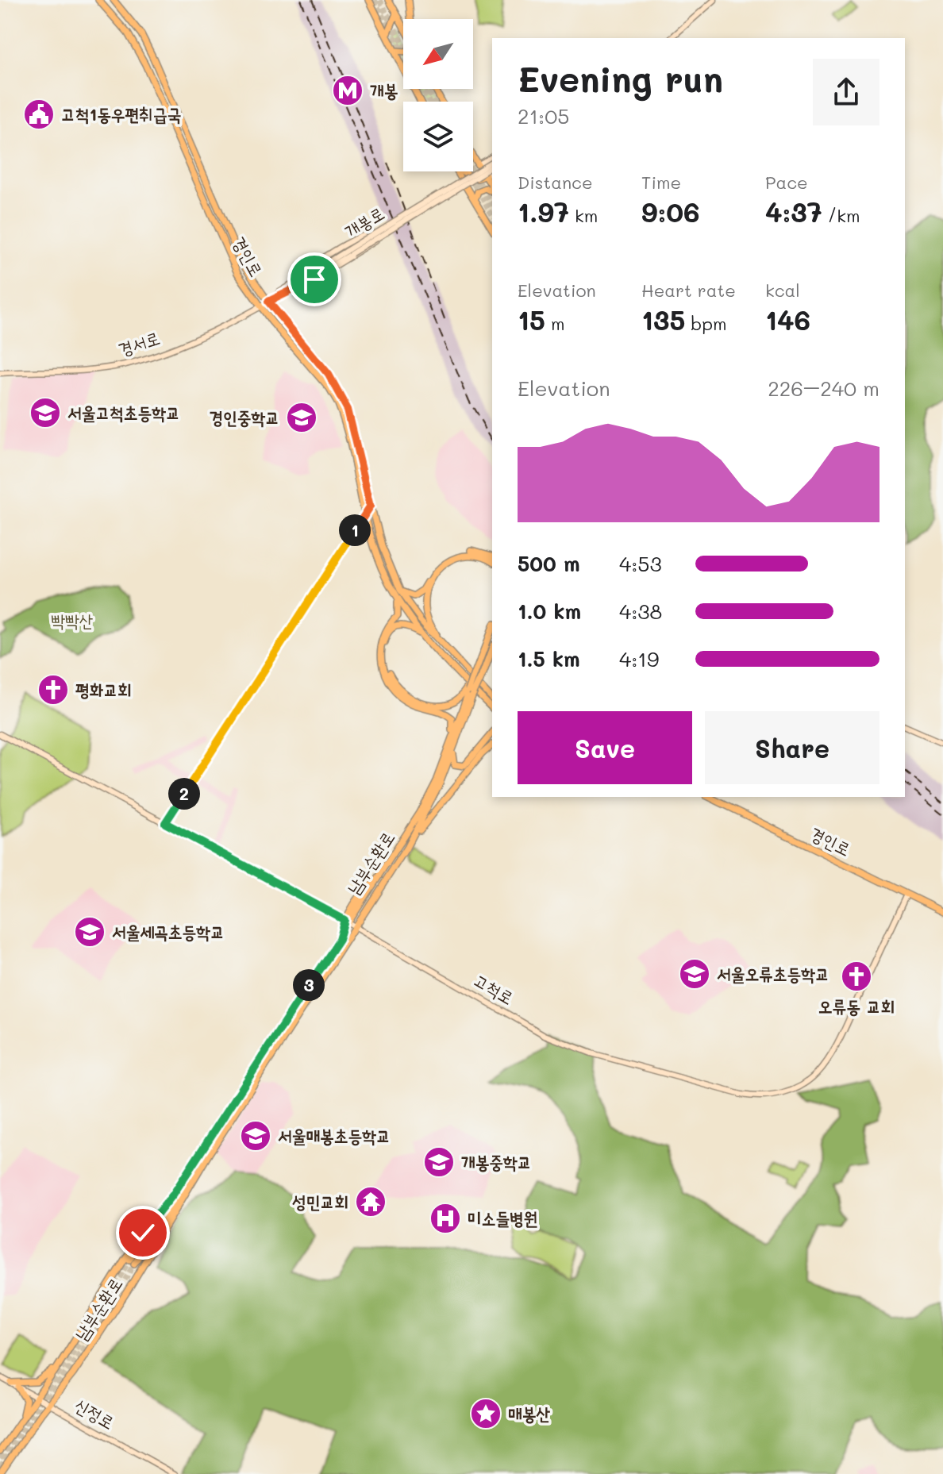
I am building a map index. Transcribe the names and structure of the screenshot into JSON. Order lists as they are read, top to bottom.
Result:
{
  "streets": {
    "main road": [
      "개봉로",
      "경인로",
      "경서로",
      "남부순환로",
      "고척로",
      "신정로"
    ]
  },
  "crossings": [
    ["개봉로", "경서로"],
    ["경인로", "경서로"],
    ["경인로", "고척로"],
    ["남부순환로", "고척로"],
    ["남부순환로", "신정로"]
  ],
  "parks": ["빡빡산"],
  "places": {
    "metro station": ["개봉"],
    "public building": ["고척1동우편취급국"],
    "school or university": [
      "서울고척초등학교",
      "경인중학교",
      "서울세곡초등학교",
      "서울오류초등학교",
      "서울매봉초등학교",
      "개봉중학교"
    ],
    "church": ["평화교회", "오류동 교회"],
    "temple": ["성민교회"],
    "hospital": ["미소들병원"],
    "place": ["매봉산"]
  },
  "north": "bottom left",
  "page": {
    "heading": ["Evening run", "21:05"],
    "stats": [
      ["Distance", "1.97 km"],
      ["Time", "9:06"],
      ["Pace", "4:37 /km"],
      ["Elevation", "15 m"],
      ["Heart rate", "135 bpm"],
      ["kcal", "146"]
    ],
    "chart": ["Elevation", "226–240 m"],
    "pins": ["1", "2", "3"],
    "list": [
      {
        "name": "500 m",
        "note": "4:53"
      },
      {
        "name": "1.0 km",
        "note": "4:38"
      },
      {
        "name": "1.5 km",
        "note": "4:19"
      }
    ],
    "buttons": ["Save", "Share"]
  }
}
